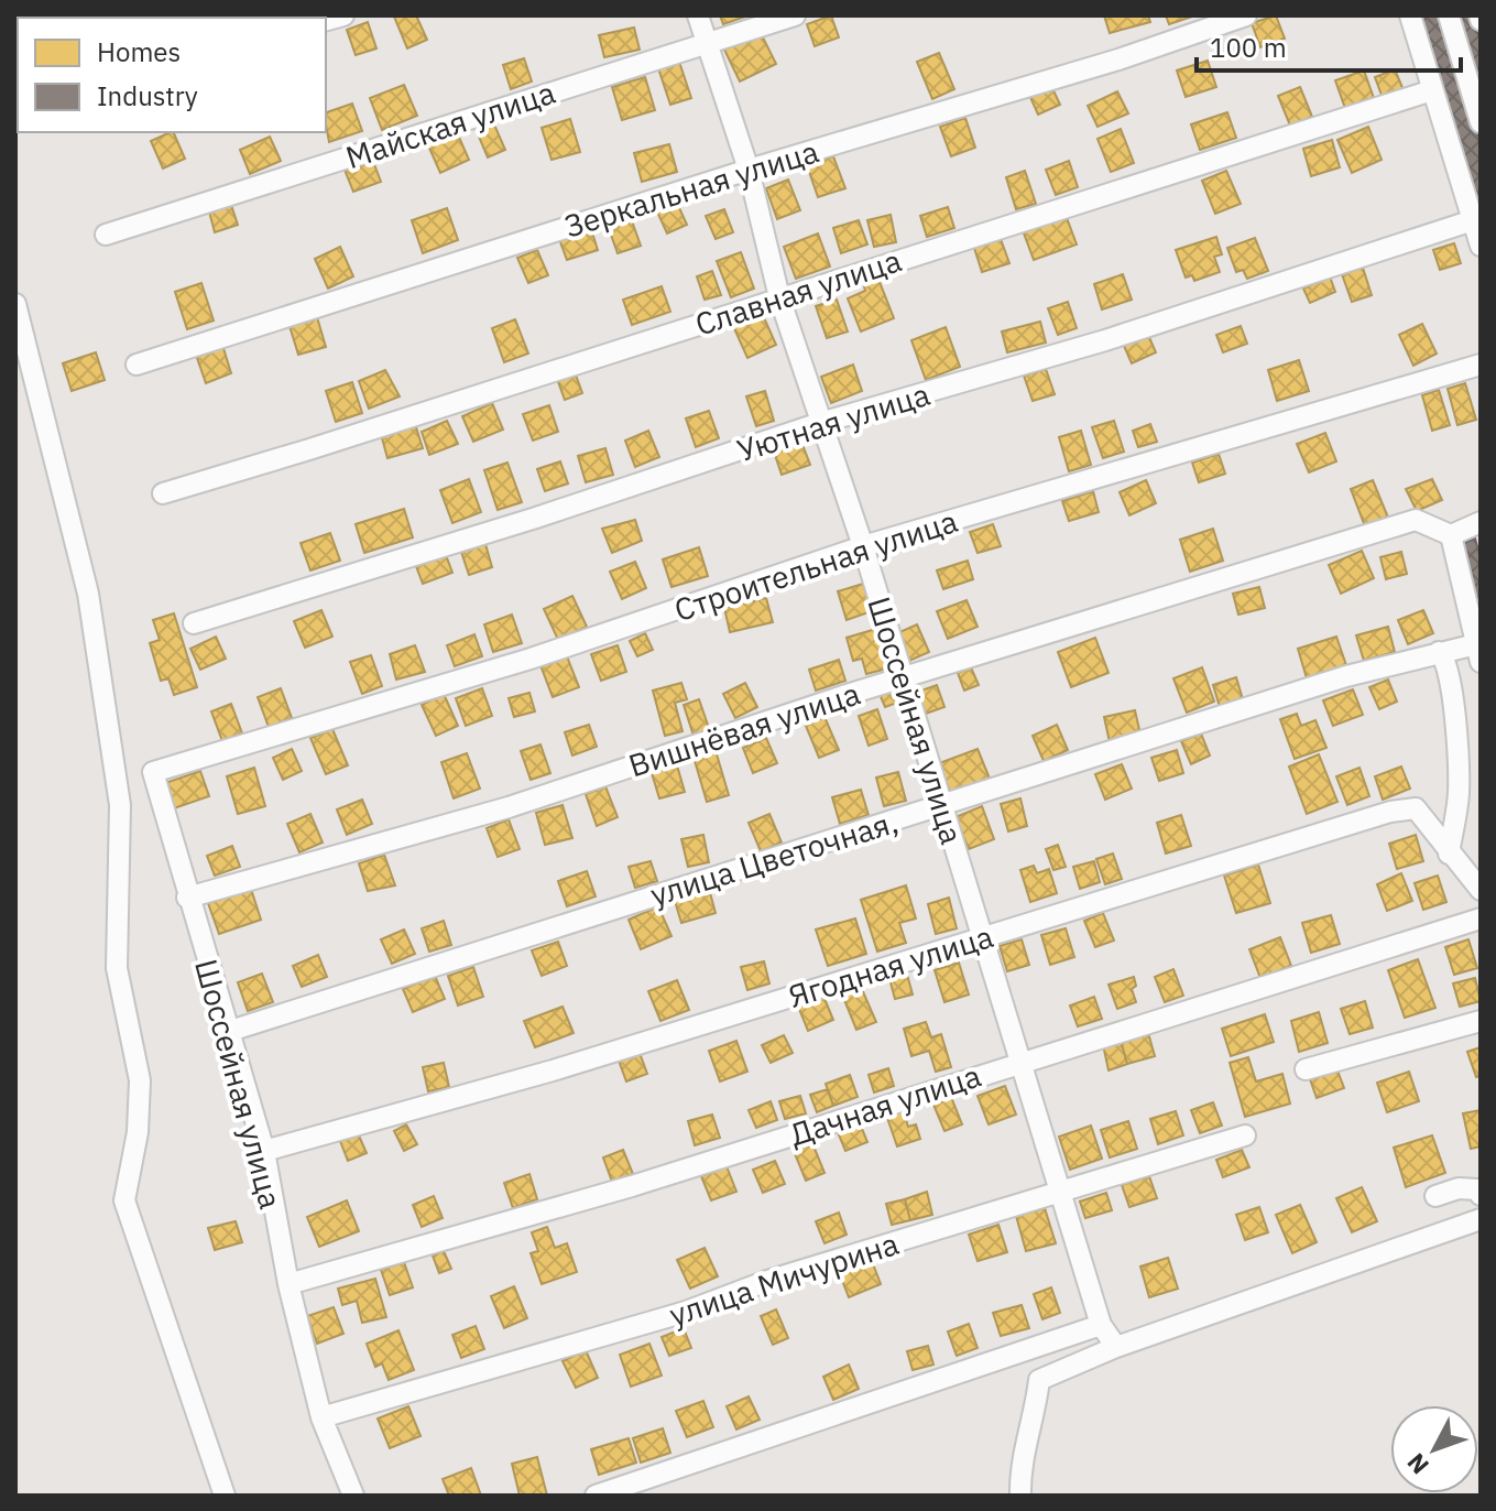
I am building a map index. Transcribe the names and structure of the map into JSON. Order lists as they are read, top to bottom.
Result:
{
  "streets": {
    "street": [
      "Майская улица",
      "Зеркальная улица",
      "Славная улица",
      "Уютная улица",
      "Строительная улица",
      "Шоссейная улица",
      "Вишнёвая улица",
      "улица Цветочная,",
      "Ягодная улица",
      "Дачная улица",
      "улица Мичурина"
    ]
  },
  "crossings": [
    ["Майская улица", "Шоссейная улица"],
    ["Зеркальная улица", "Шоссейная улица"],
    ["Славная улица", "Шоссейная улица"],
    ["Уютная улица", "Шоссейная улица"],
    ["Строительная улица", "Шоссейная улица"],
    ["Шоссейная улица", "Вишнёвая улица"],
    ["Шоссейная улица", "улица Цветочная,"],
    ["Шоссейная улица", "Ягодная улица"],
    ["Шоссейная улица", "Дачная улица"],
    ["Шоссейная улица", "улица Мичурина"]
  ],
  "legend": ["Homes", "Industry"],
  "scale_bar": "100 m",
  "north": "bottom left"
}
